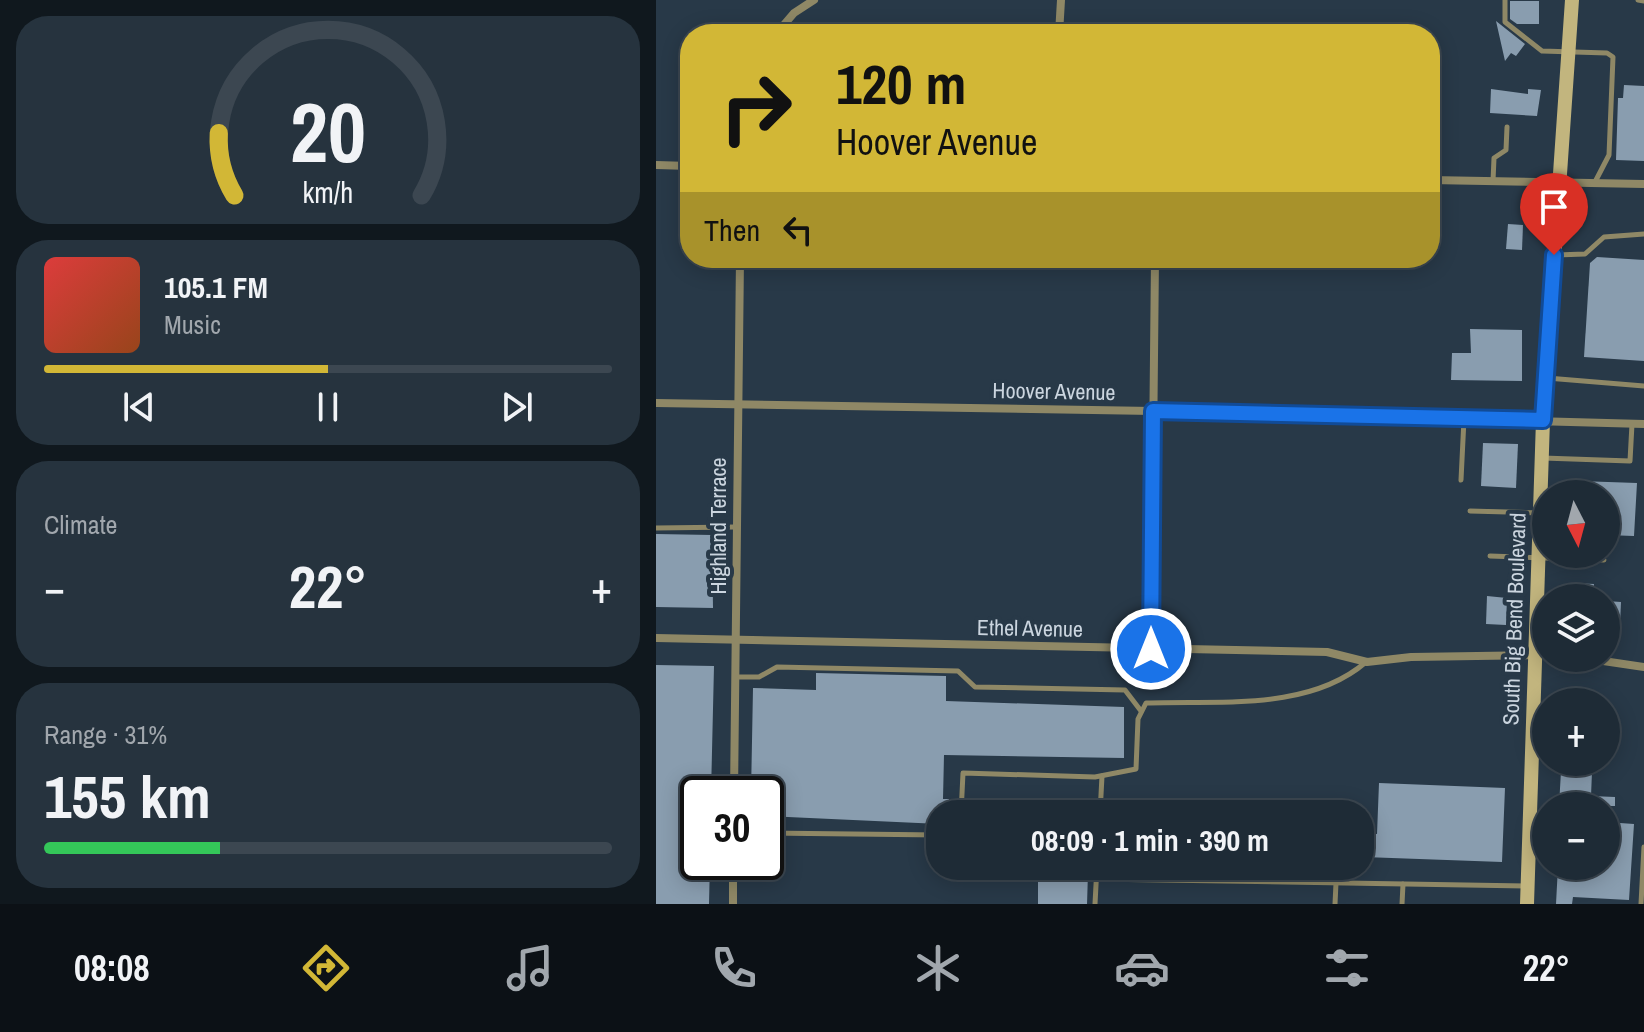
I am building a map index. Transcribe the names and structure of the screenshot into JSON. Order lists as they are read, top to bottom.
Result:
{
  "streets": {
    "main road": ["South Big Bend Boulevard"],
    "street": ["Hoover Avenue", "Highland Terrace", "Ethel Avenue"]
  },
  "crossings": [
    ["Hoover Avenue", "Highland Terrace"],
    ["Hoover Avenue", "South Big Bend Boulevard"],
    ["Highland Terrace", "Ethel Avenue"]
  ],
  "north": "bottom",
  "page": {
    "turn": ["120 m", "Hoover Avenue"],
    "then": "Then",
    "song": ["105.1 FM", "Music"],
    "tile": [
      "Climate",
      ["Range · 31%", "155 km"]
    ],
    "map_buttons": ["+", "−"],
    "heat": ["−", "22°", "+"],
    "limit": "30",
    "trip": "08:09 · 1 min · 390 m",
    "tabs": ["08:08", "22°"],
    "gauge": ["20", "km/h"]
  }
}
